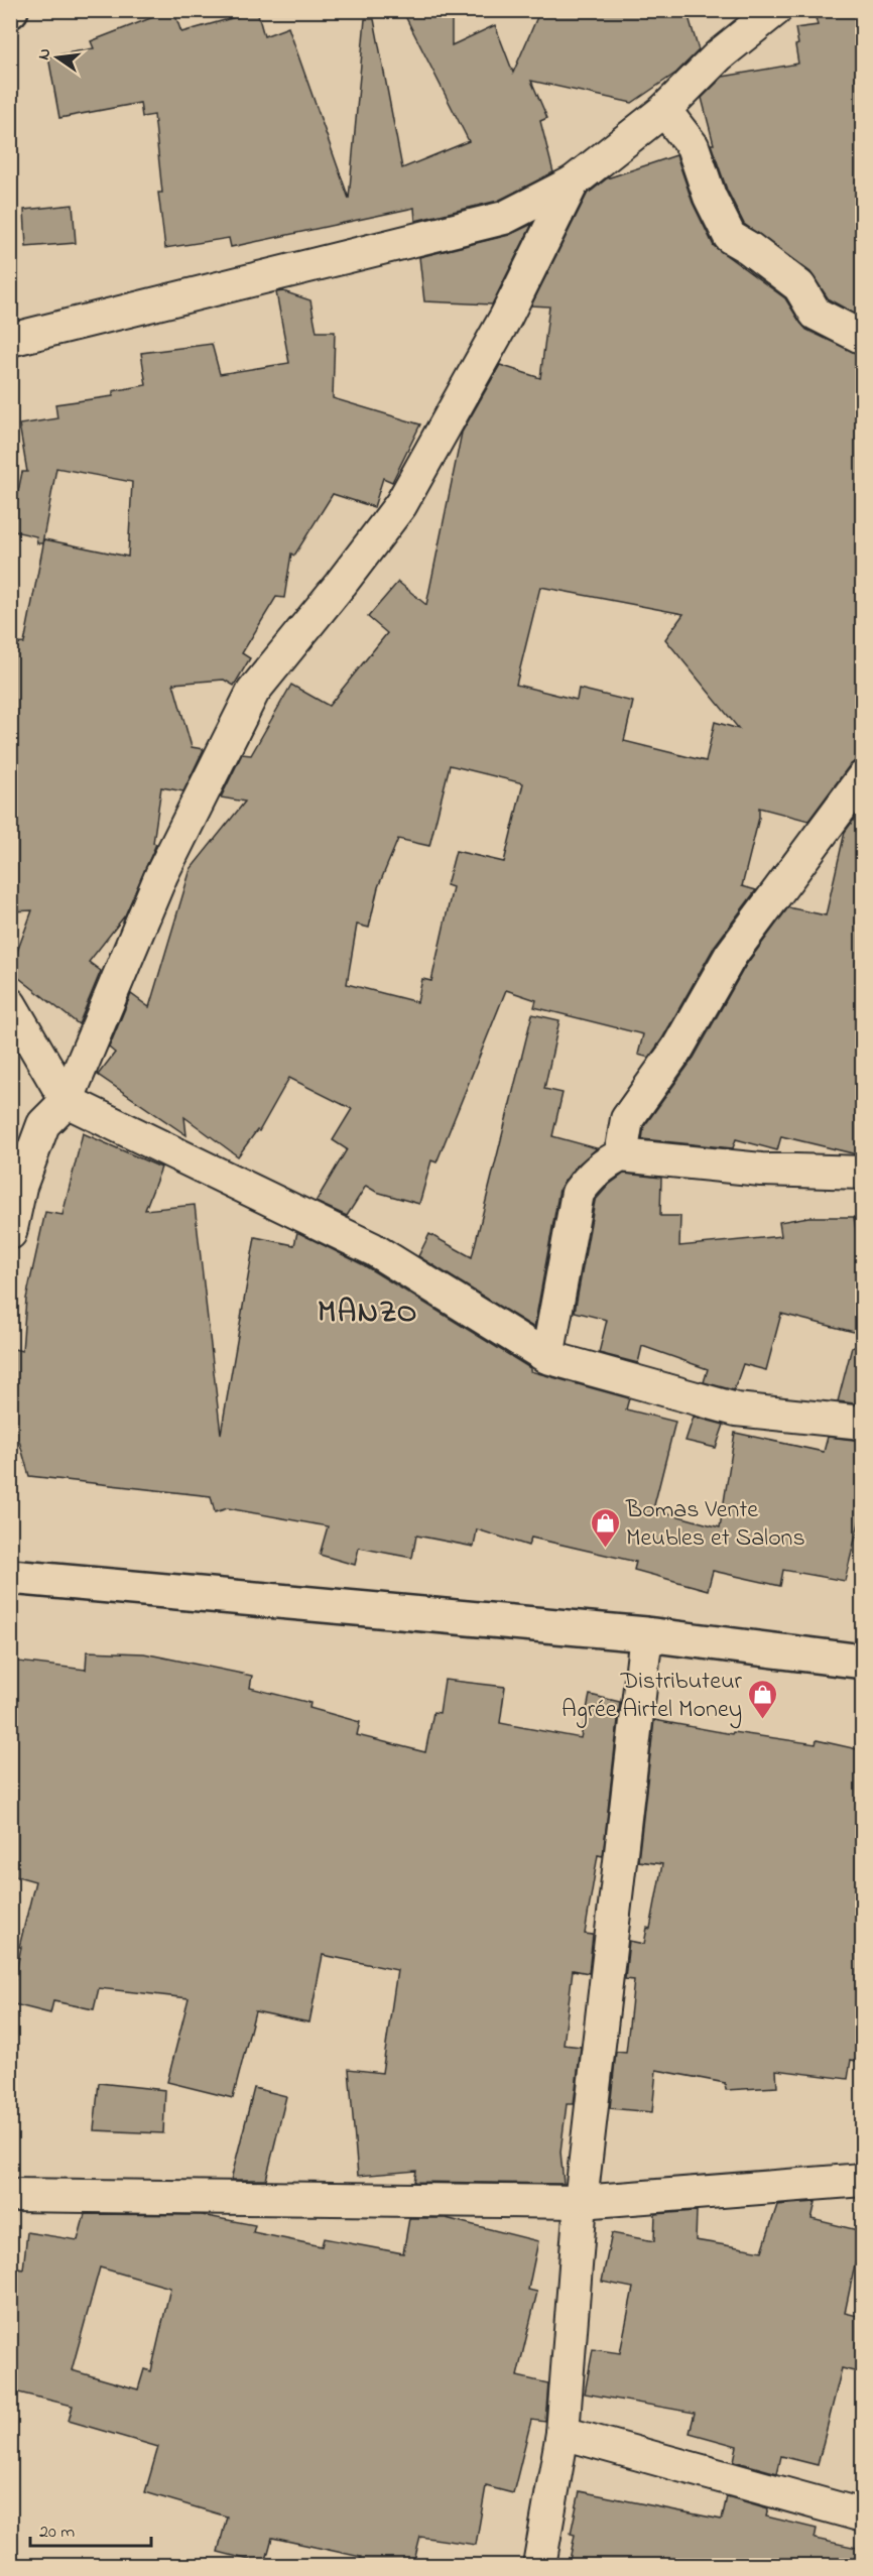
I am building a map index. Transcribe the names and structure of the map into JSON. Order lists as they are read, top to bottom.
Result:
{
  "districts": ["MANZO"],
  "places": {
    "shop": ["Bomas Vente Meubles et Salons", "Distributeur Agrée Airtel Money"]
  },
  "scale_bar": "20 m",
  "north": "left"
}
